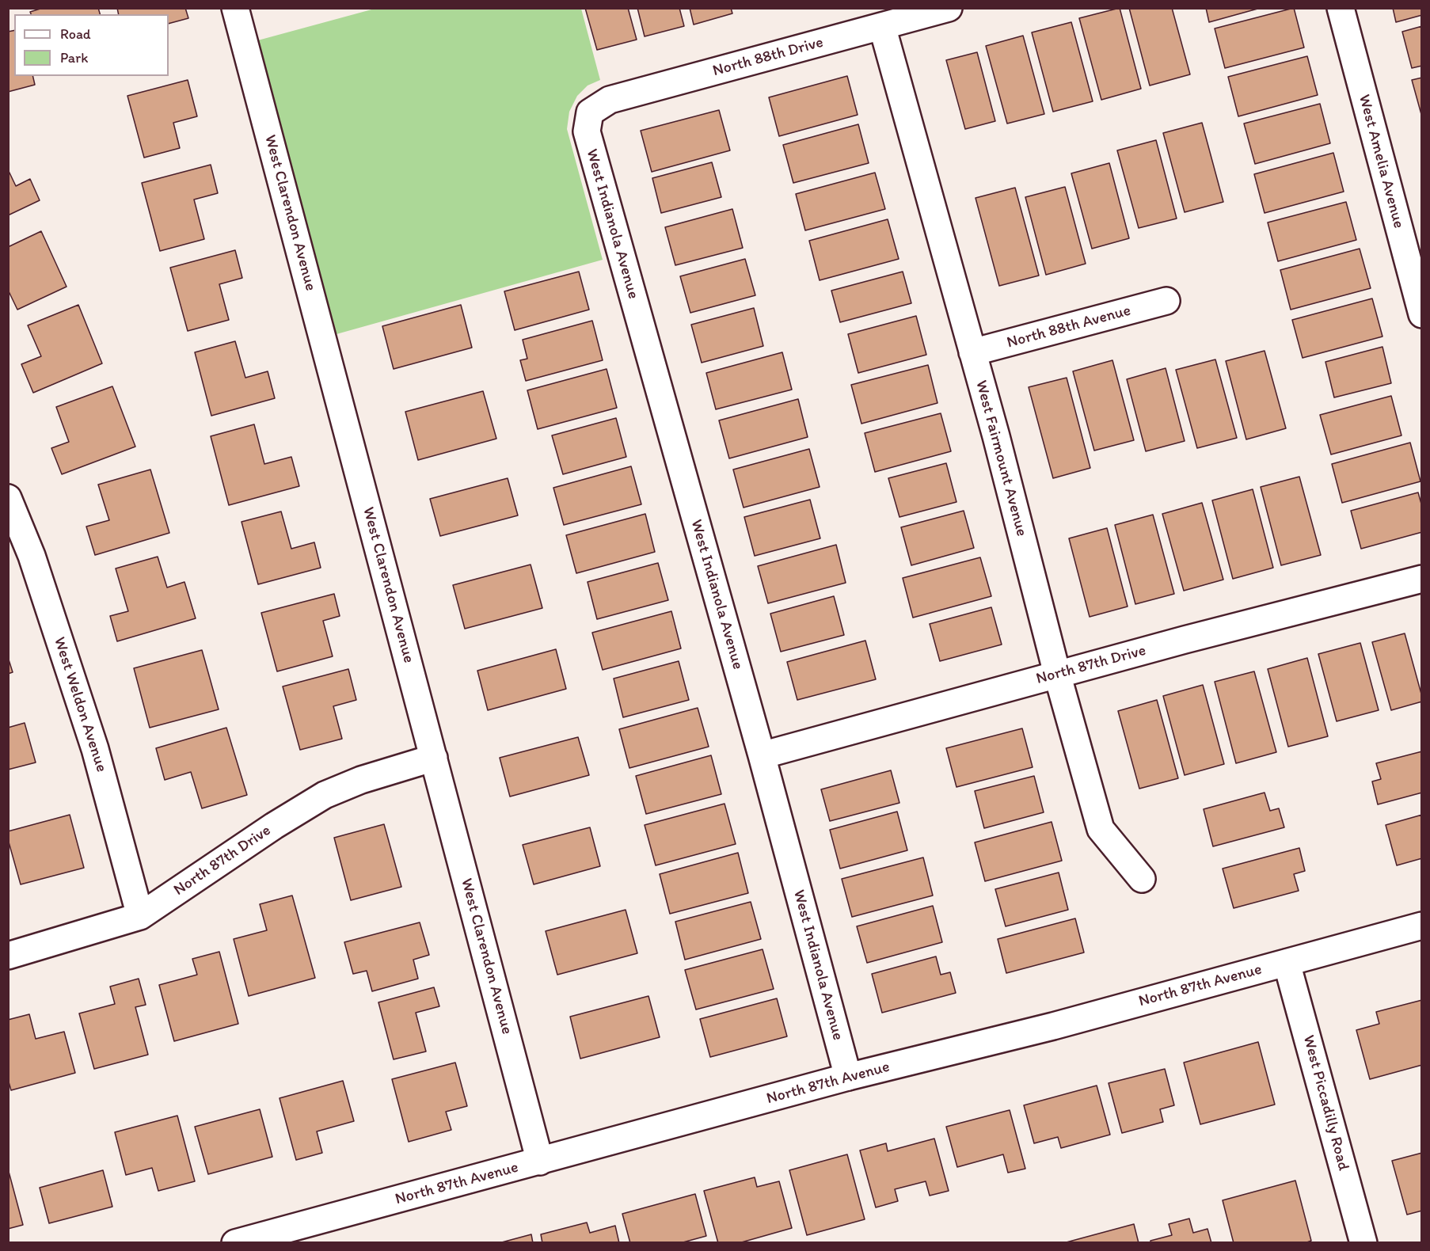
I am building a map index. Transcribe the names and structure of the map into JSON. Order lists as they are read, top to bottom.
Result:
{
  "streets": {
    "street": [
      "North 88th Drive",
      "West Amelia Avenue",
      "West Clarendon Avenue",
      "West Indianola Avenue",
      "North 88th Avenue",
      "West Fairmount Avenue",
      "North 87th Drive",
      "West Weldon Avenue",
      "North 87th Avenue",
      "West Piccadilly Road"
    ]
  },
  "crossings": [
    ["North 88th Drive", "West Indianola Avenue"],
    ["North 88th Drive", "West Fairmount Avenue"],
    ["West Clarendon Avenue", "North 87th Drive"],
    ["West Clarendon Avenue", "North 87th Avenue"],
    ["West Indianola Avenue", "North 87th Drive"],
    ["West Indianola Avenue", "North 87th Avenue"],
    ["North 88th Avenue", "West Fairmount Avenue"],
    ["West Fairmount Avenue", "North 87th Drive"],
    ["North 87th Drive", "West Weldon Avenue"],
    ["North 87th Avenue", "West Piccadilly Road"]
  ],
  "legend": ["Road", "Park"]
}
